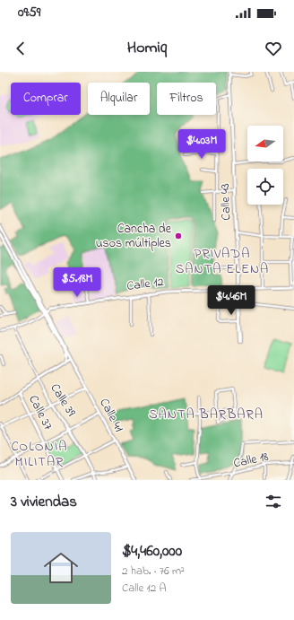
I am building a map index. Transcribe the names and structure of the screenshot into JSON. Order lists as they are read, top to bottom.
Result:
{
  "streets": {
    "main road": [
      "Calle 43",
      "Calle 12",
      "Calle 39",
      "Calle 37",
      "Calle 41"
    ],
    "street": ["Calle 18"]
  },
  "crossings": [
    ["Calle 43", "Calle 12"],
    ["Calle 12", "Calle 41"]
  ],
  "districts": ["PRIVADA SANTA ELENA", "SANTA BARBARA", "COLONIA MILITAR"],
  "places": ["Cancha de usos múltiples"],
  "north": "left",
  "page": {
    "status": "09:59",
    "header": "Homiq",
    "chip": ["Comprar", "Alquilar", "Filtros"],
    "price": ["$4.03M", "$5.18M", "$4.46M"],
    "heading": "3 viviendas",
    "list": [
      {
        "name": "$4,460,000",
        "note": "2 hab. · 76 m² · Calle 12 A"
      }
    ]
  }
}
